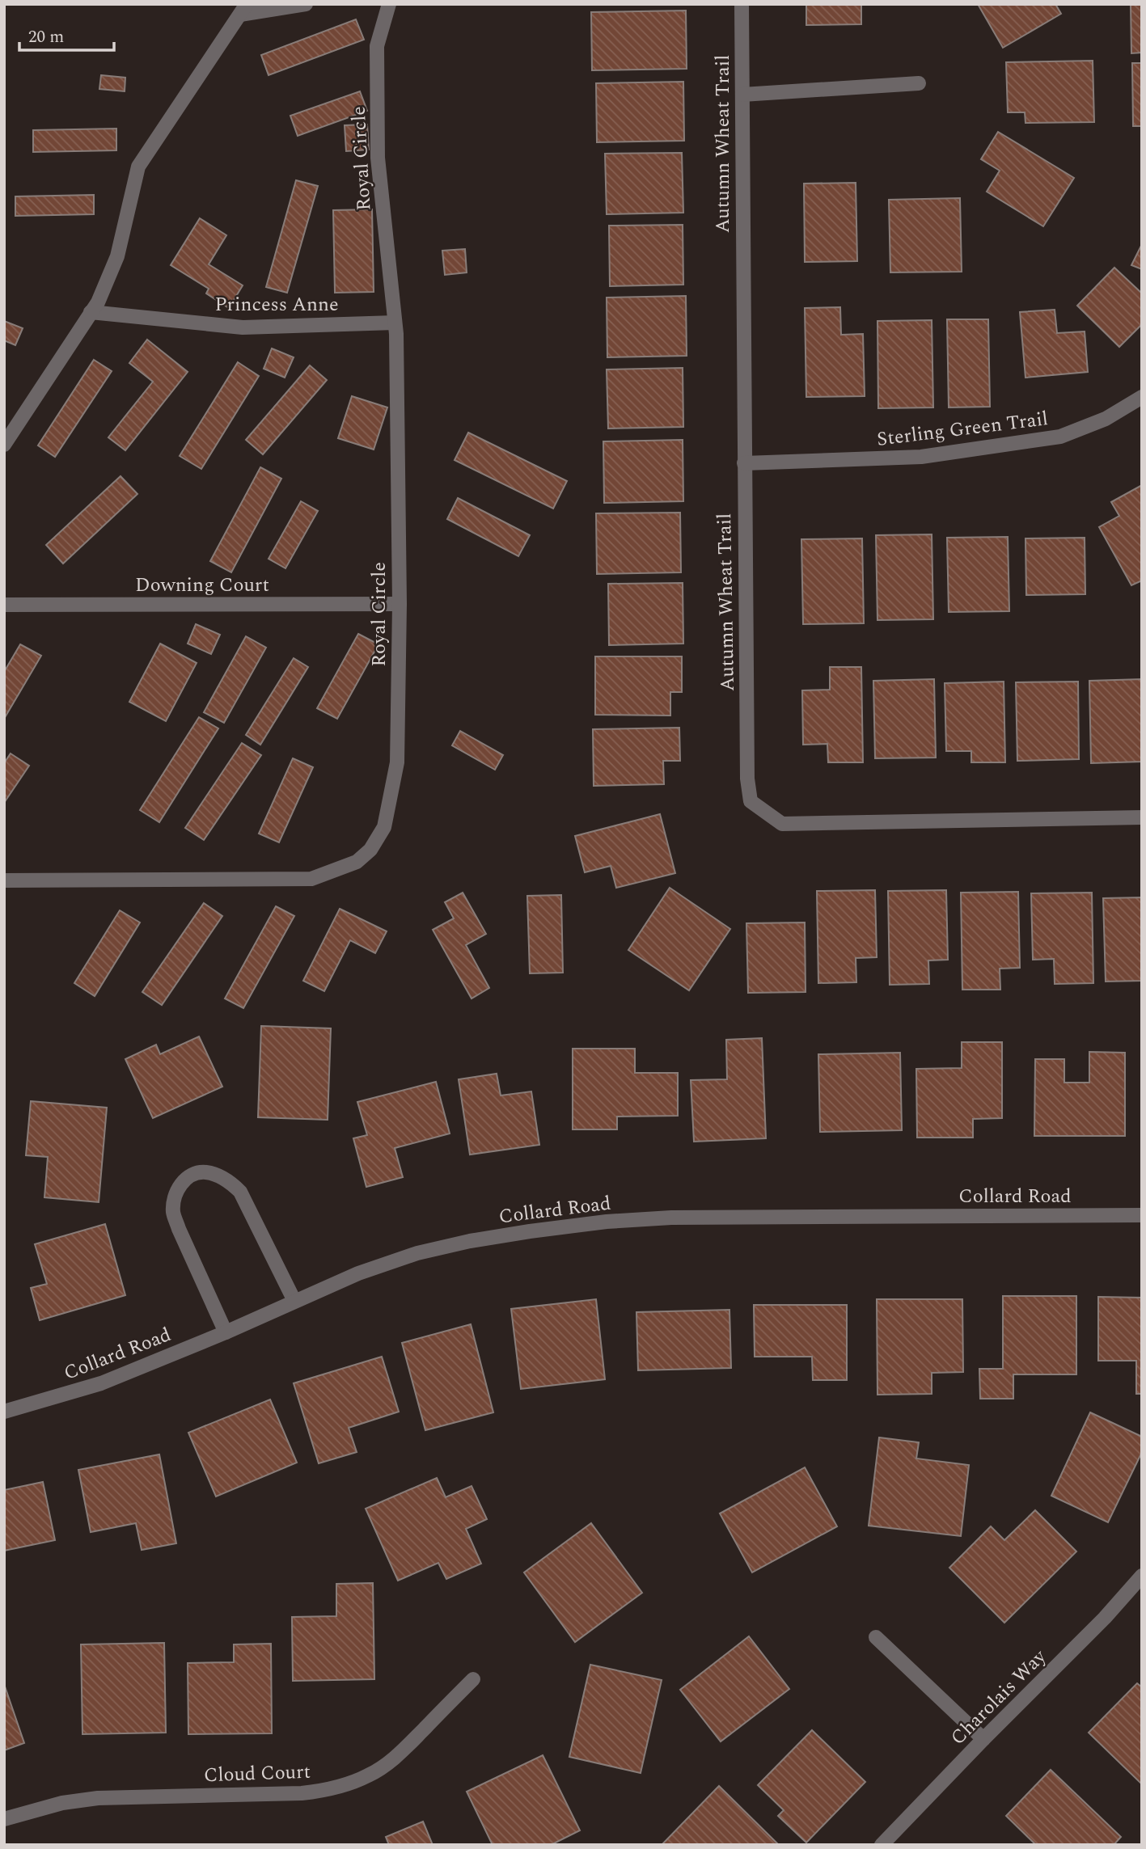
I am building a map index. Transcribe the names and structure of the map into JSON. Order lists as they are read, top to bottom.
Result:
{
  "streets": {
    "street": [
      "Autumn Wheat Trail",
      "Royal Circle",
      "Princess Anne",
      "Sterling Green Trail",
      "Downing Court",
      "Collard Road",
      "Charolais Way",
      "Cloud Court"
    ]
  },
  "crossings": [
    ["Autumn Wheat Trail", "Sterling Green Trail"],
    ["Royal Circle", "Princess Anne"],
    ["Royal Circle", "Downing Court"]
  ],
  "scale_bar": "20 m"
}
